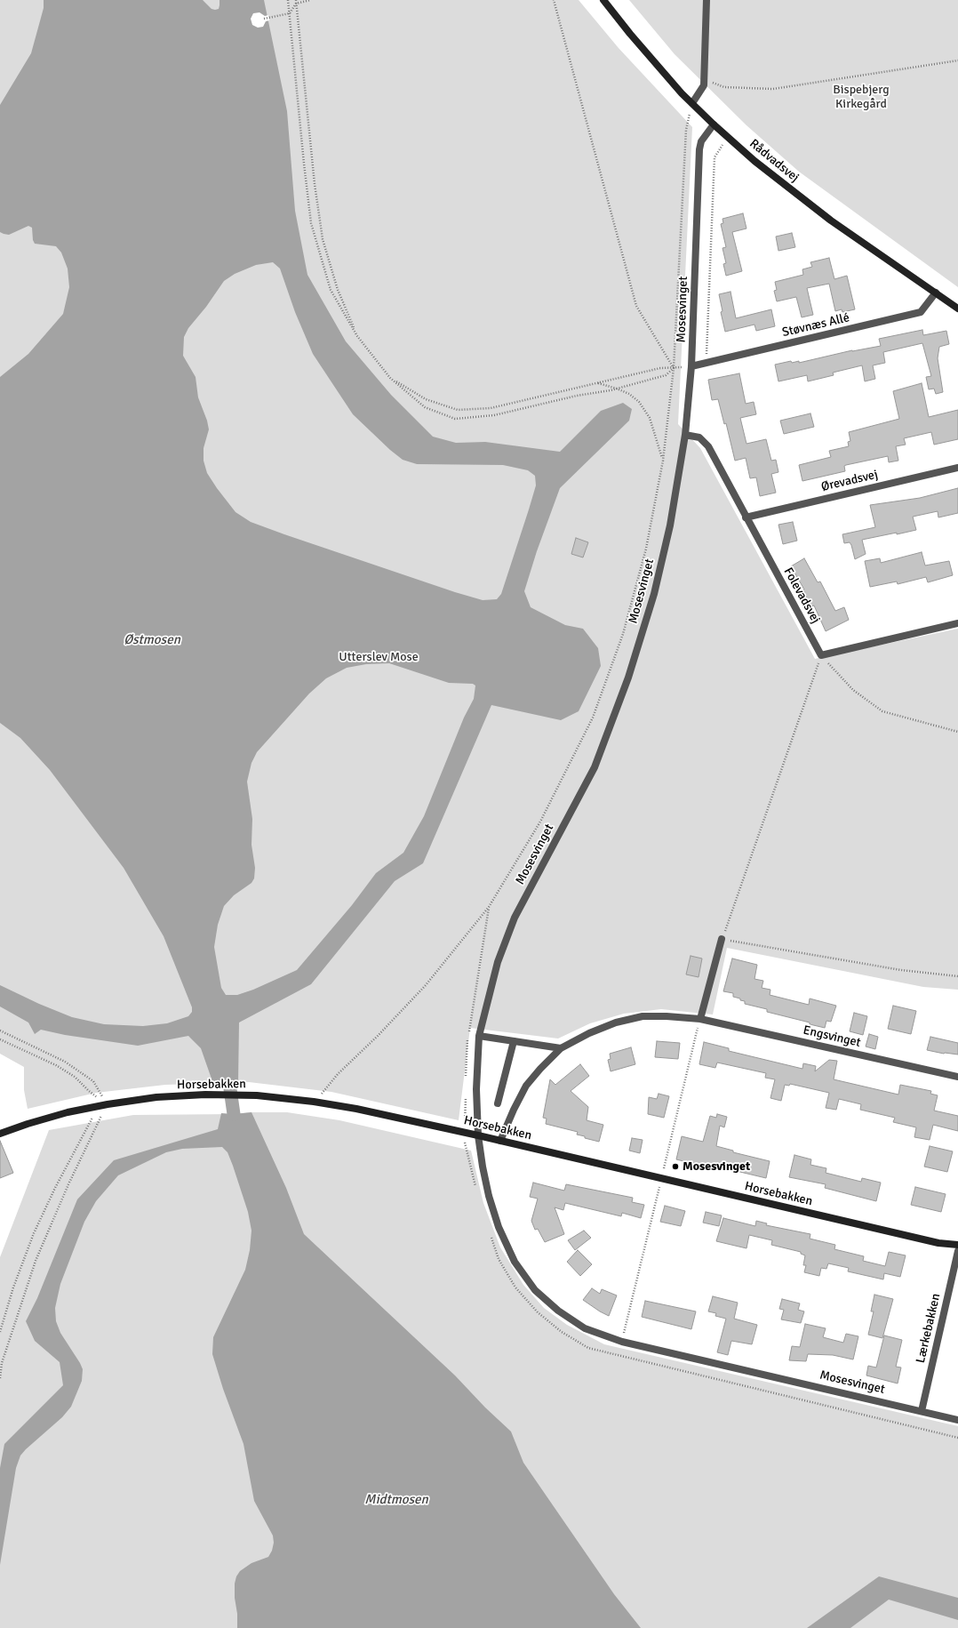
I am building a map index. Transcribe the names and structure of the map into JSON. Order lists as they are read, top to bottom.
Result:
{
  "streets": {
    "street": [
      "Rådvadsvej",
      "Mosesvinget",
      "Støvnæs Allé",
      "Ørevadsvej",
      "Folevadsvej",
      "Engsvinget",
      "Horsebakken",
      "Lærkebakken"
    ]
  },
  "crossings": [
    ["Rådvadsvej", "Mosesvinget"],
    ["Rådvadsvej", "Støvnæs Allé"],
    ["Mosesvinget", "Støvnæs Allé"],
    ["Mosesvinget", "Folevadsvej"],
    ["Mosesvinget", "Horsebakken"],
    ["Mosesvinget", "Lærkebakken"],
    ["Ørevadsvej", "Folevadsvej"],
    ["Engsvinget", "Horsebakken"]
  ],
  "water": ["Østmosen", "Midtmosen"],
  "parks": ["Bispebjerg Kirkegård", "Utterslev Mose"],
  "places": ["Mosesvinget"]
}
